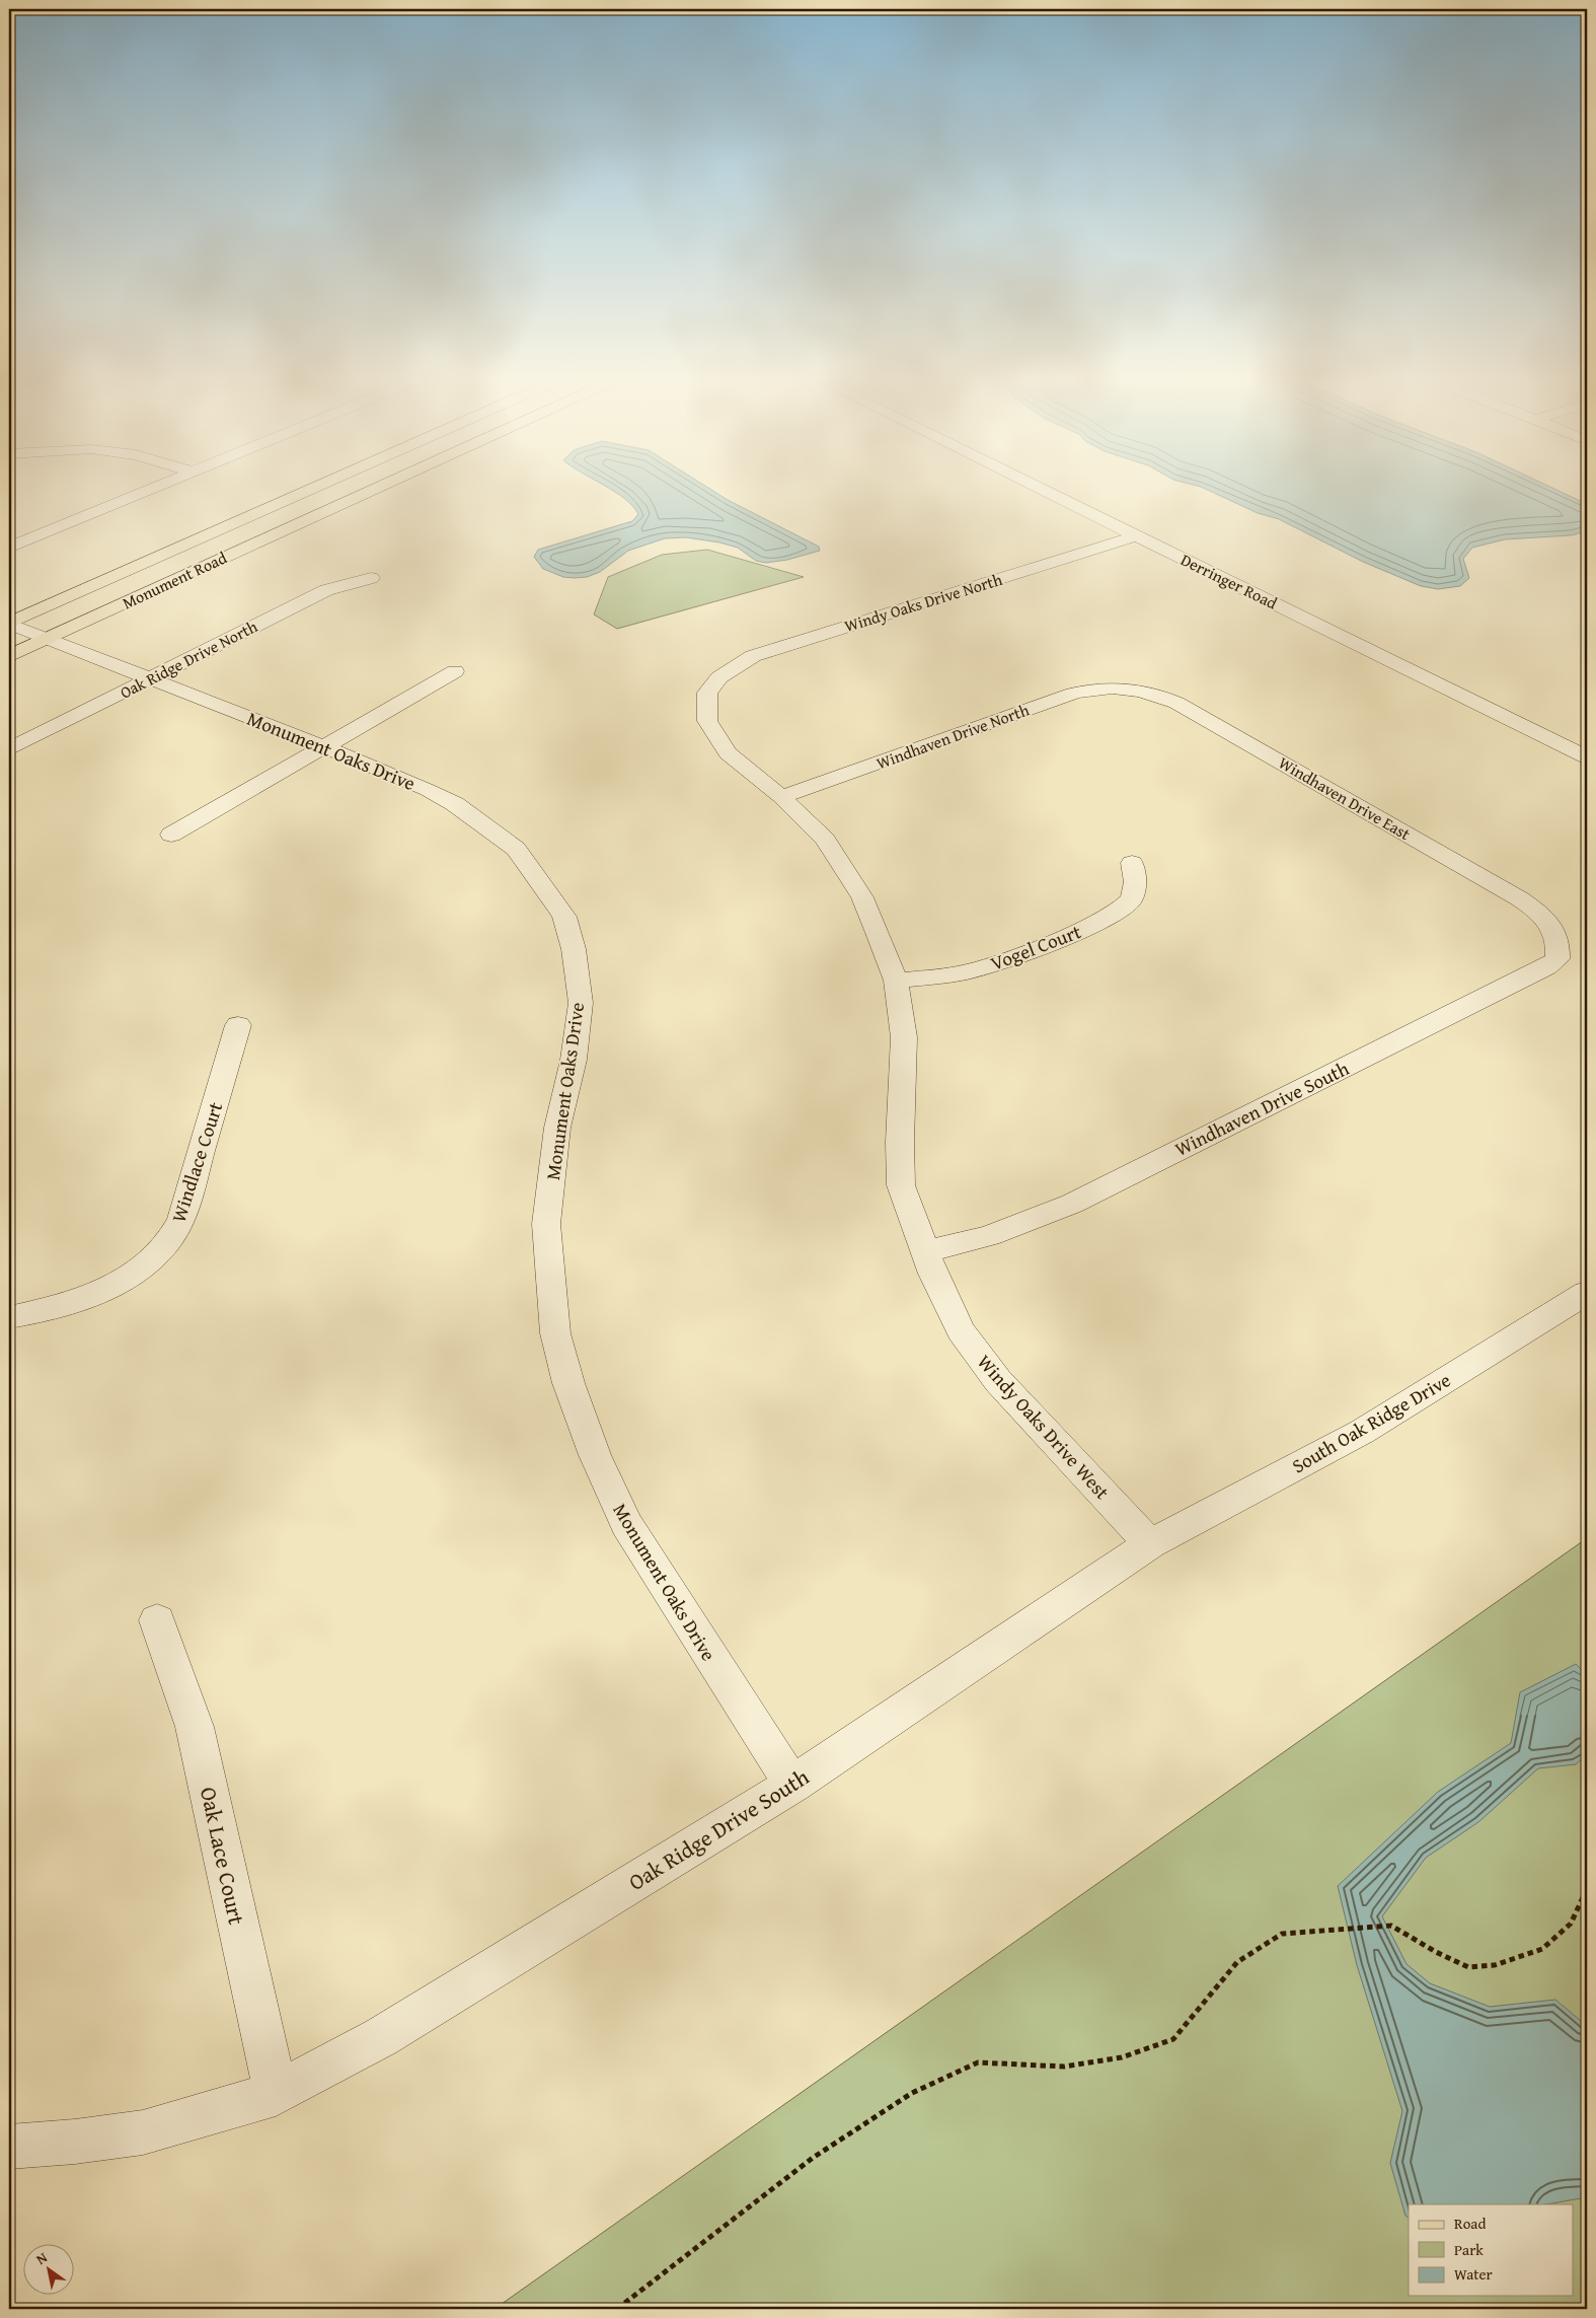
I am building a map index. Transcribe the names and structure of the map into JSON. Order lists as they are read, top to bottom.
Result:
{
  "streets": {
    "main road": ["Monument Road"],
    "street": [
      "Derringer Road",
      "Windy Oaks Drive North",
      "Oak Ridge Drive North",
      "Windhaven Drive North",
      "Monument Oaks Drive",
      "Windhaven Drive East",
      "Vogel Court",
      "Windhaven Drive South",
      "Windlace Court",
      "South Oak Ridge Drive",
      "Windy Oaks Drive West",
      "Oak Ridge Drive South",
      "Oak Lace Court"
    ]
  },
  "crossings": [
    ["Monument Road", "Monument Oaks Drive"],
    ["Derringer Road", "Windy Oaks Drive North"],
    ["Windy Oaks Drive North", "Windy Oaks Drive West"],
    ["Oak Ridge Drive North", "Monument Oaks Drive"],
    ["Windhaven Drive North", "Windhaven Drive East"],
    ["Windhaven Drive North", "Windy Oaks Drive West"],
    ["Monument Oaks Drive", "Oak Ridge Drive South"],
    ["Windhaven Drive East", "Windhaven Drive South"],
    ["Vogel Court", "Windy Oaks Drive West"],
    ["Windhaven Drive South", "Windy Oaks Drive West"],
    ["South Oak Ridge Drive", "Windy Oaks Drive West"],
    ["South Oak Ridge Drive", "Oak Ridge Drive South"],
    ["Windy Oaks Drive West", "Oak Ridge Drive South"],
    ["Oak Ridge Drive South", "Oak Lace Court"]
  ],
  "legend": ["Road", "Park", "Water"],
  "north": "top left"
}
